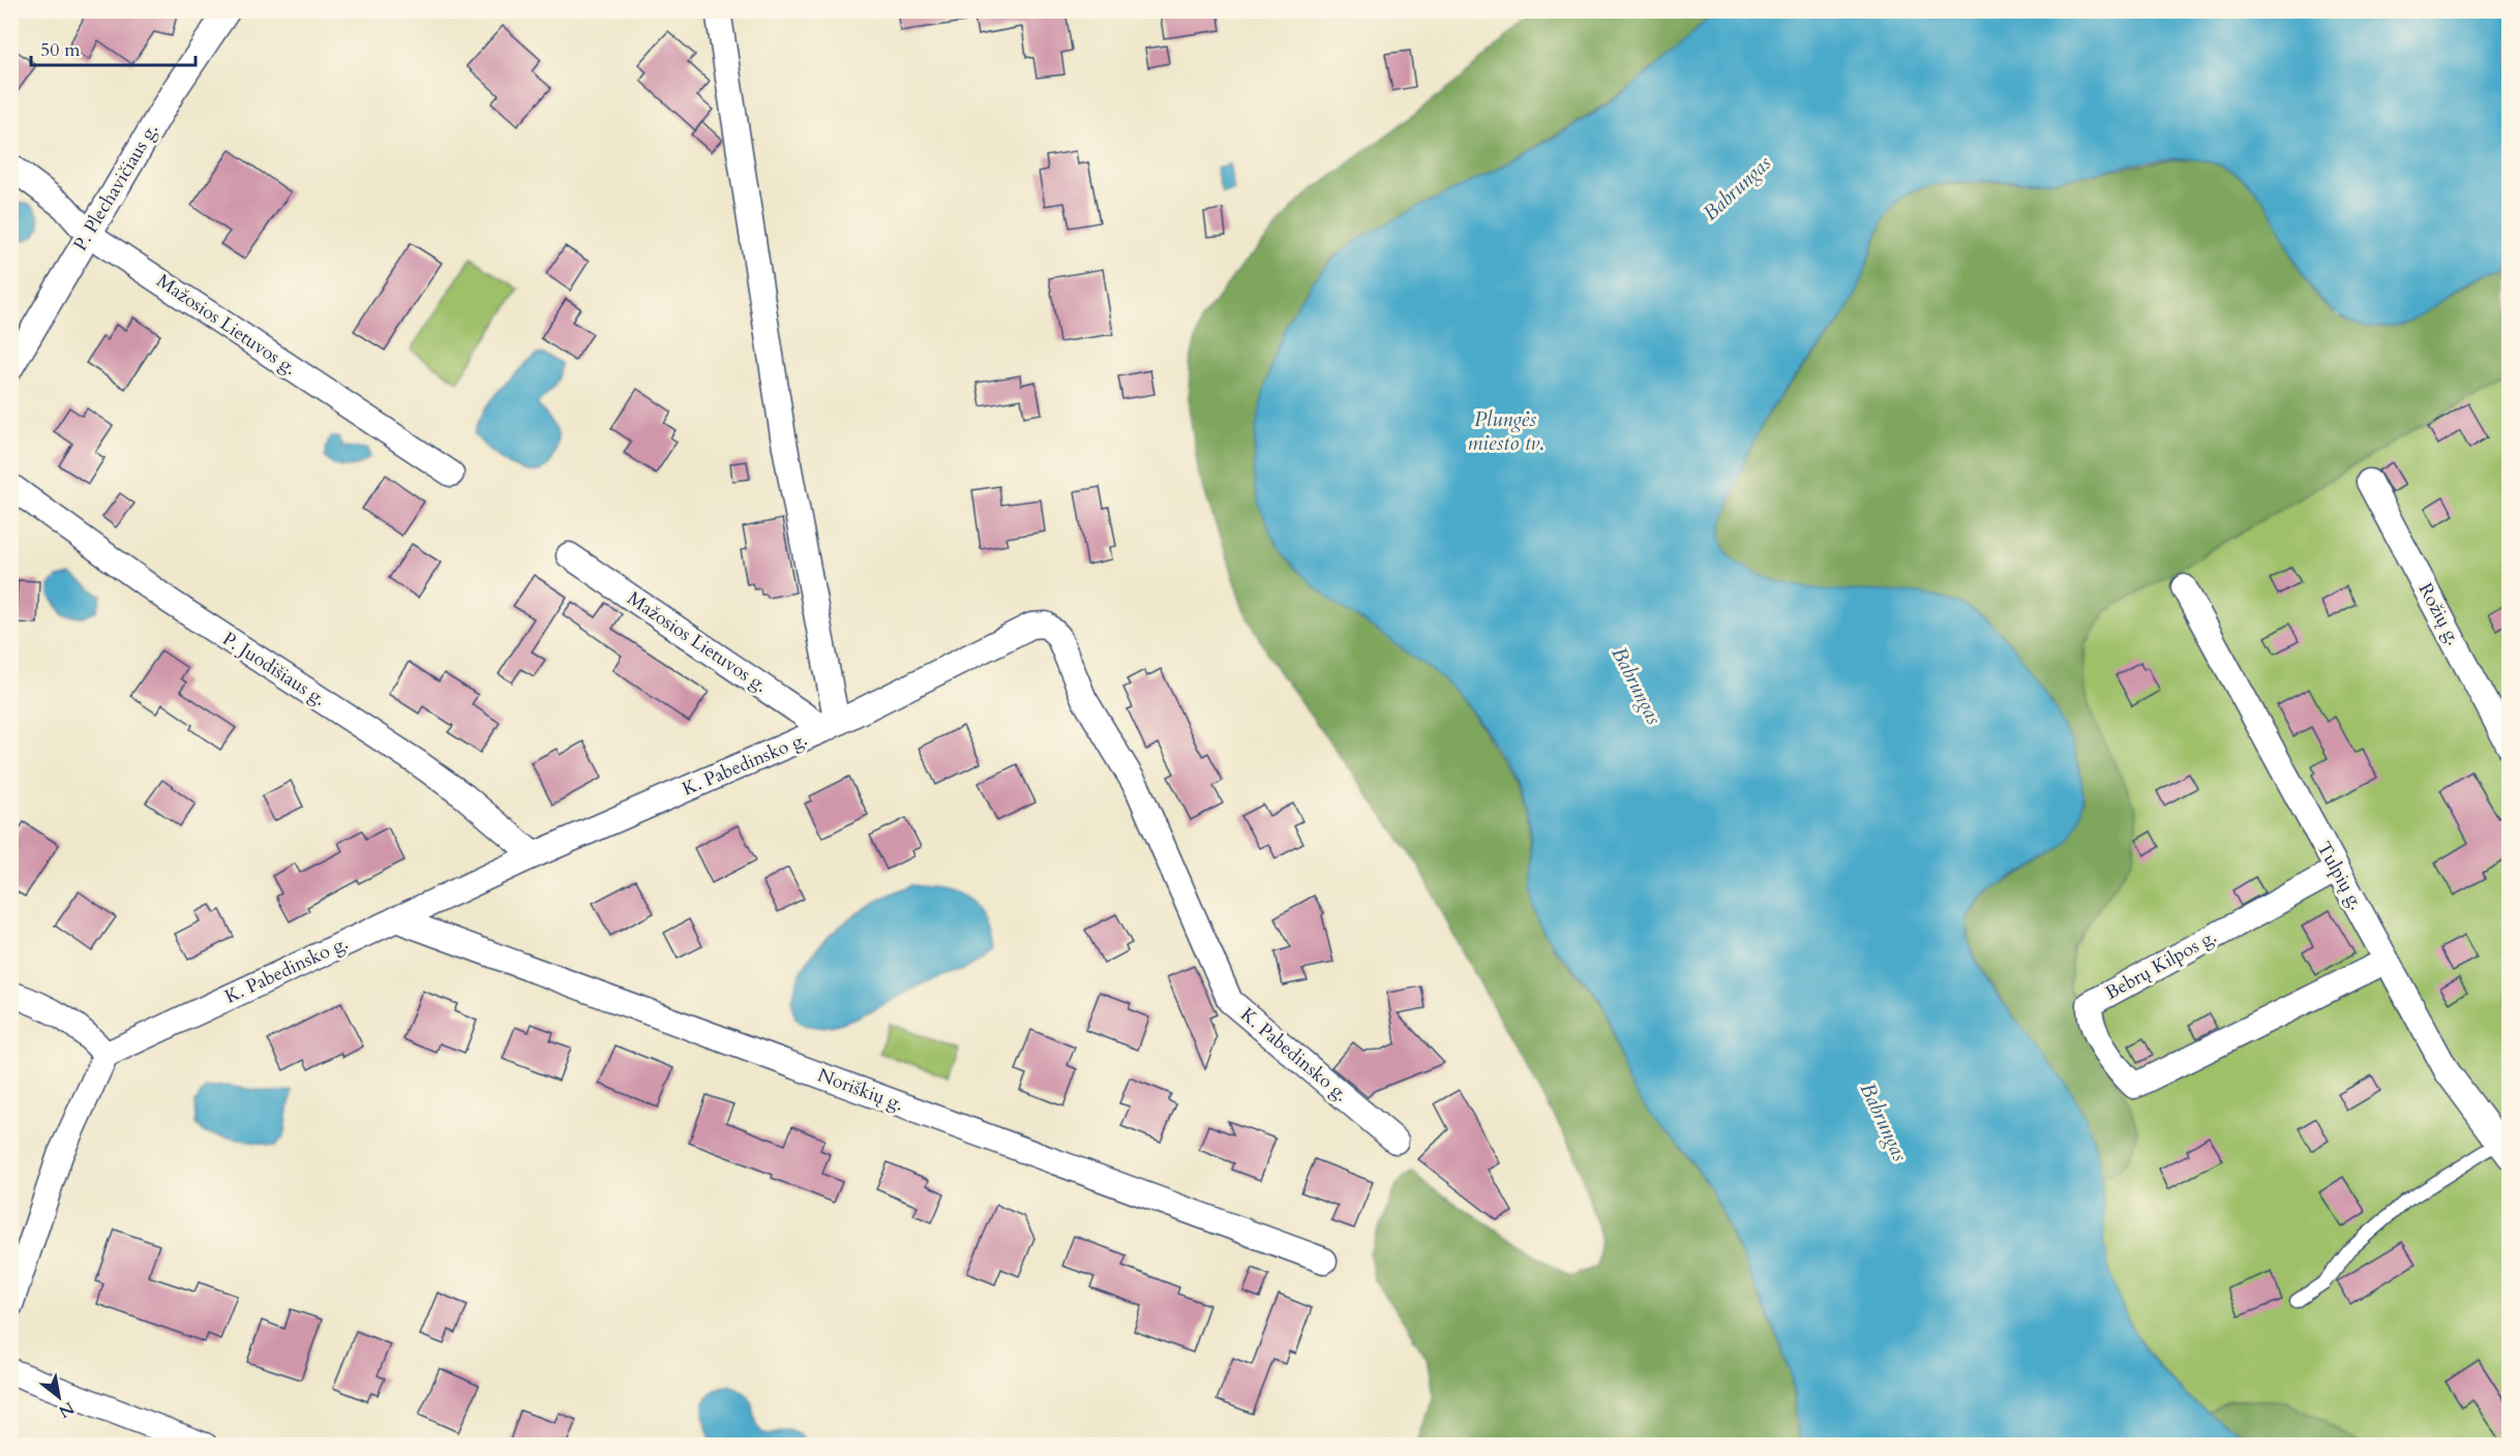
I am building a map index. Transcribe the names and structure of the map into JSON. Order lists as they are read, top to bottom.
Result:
{
  "streets": {
    "street": [
      "P. Plechavičiaus g.",
      "Mažosios Lietuvos g.",
      "Rožių g.",
      "P. Juodišiaus g.",
      "K. Pabedinsko g.",
      "Tulpių g.",
      "Bebrų Kilpos g.",
      "Noriškių g."
    ]
  },
  "crossings": [
    ["P. Plechavičiaus g.", "Mažosios Lietuvos g."],
    ["Mažosios Lietuvos g.", "K. Pabedinsko g."],
    ["P. Juodišiaus g.", "K. Pabedinsko g."],
    ["K. Pabedinsko g.", "Noriškių g."],
    ["Tulpių g.", "Bebrų Kilpos g."]
  ],
  "water": ["Babrungas", "Plungės miesto tv."],
  "scale_bar": "50 m",
  "north": "bottom right"
}
